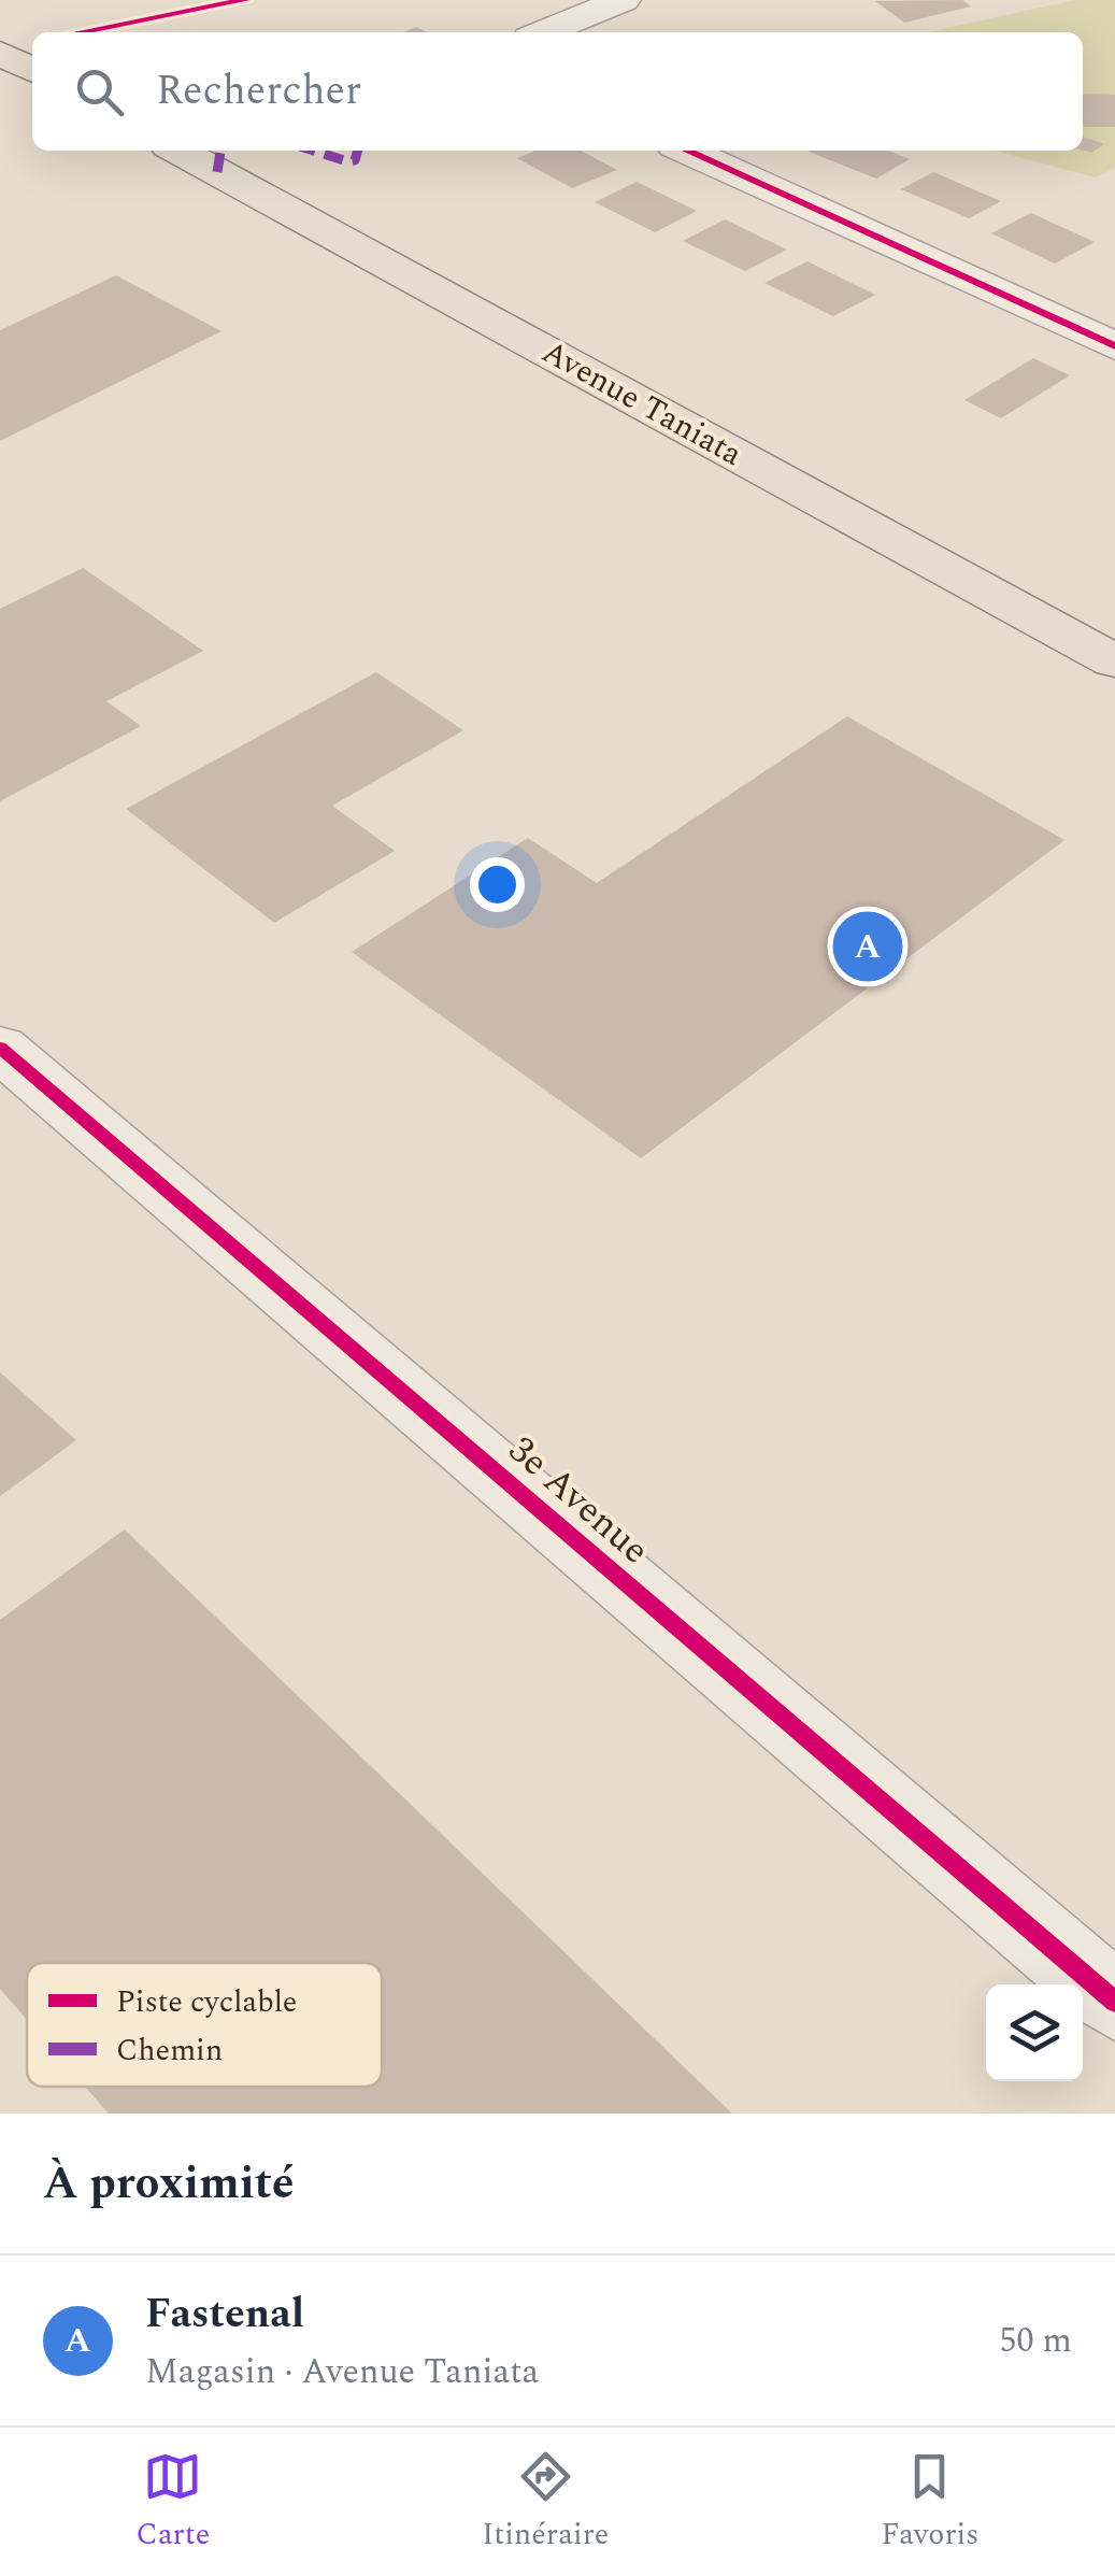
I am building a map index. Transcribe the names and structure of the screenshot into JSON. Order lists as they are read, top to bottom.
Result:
{
  "streets": {
    "main road": ["Avenue Taniata"],
    "street": ["3e Avenue"]
  },
  "legend": ["Piste cyclable", "Chemin"],
  "page": {
    "search": "Rechercher",
    "pins": "A",
    "heading": "À proximité",
    "list": [
      {
        "mark": "A",
        "name": "Fastenal",
        "note": "Magasin · Avenue Taniata",
        "value": "50 m"
      }
    ],
    "nav": ["Carte", "Itinéraire", "Favoris"]
  }
}
